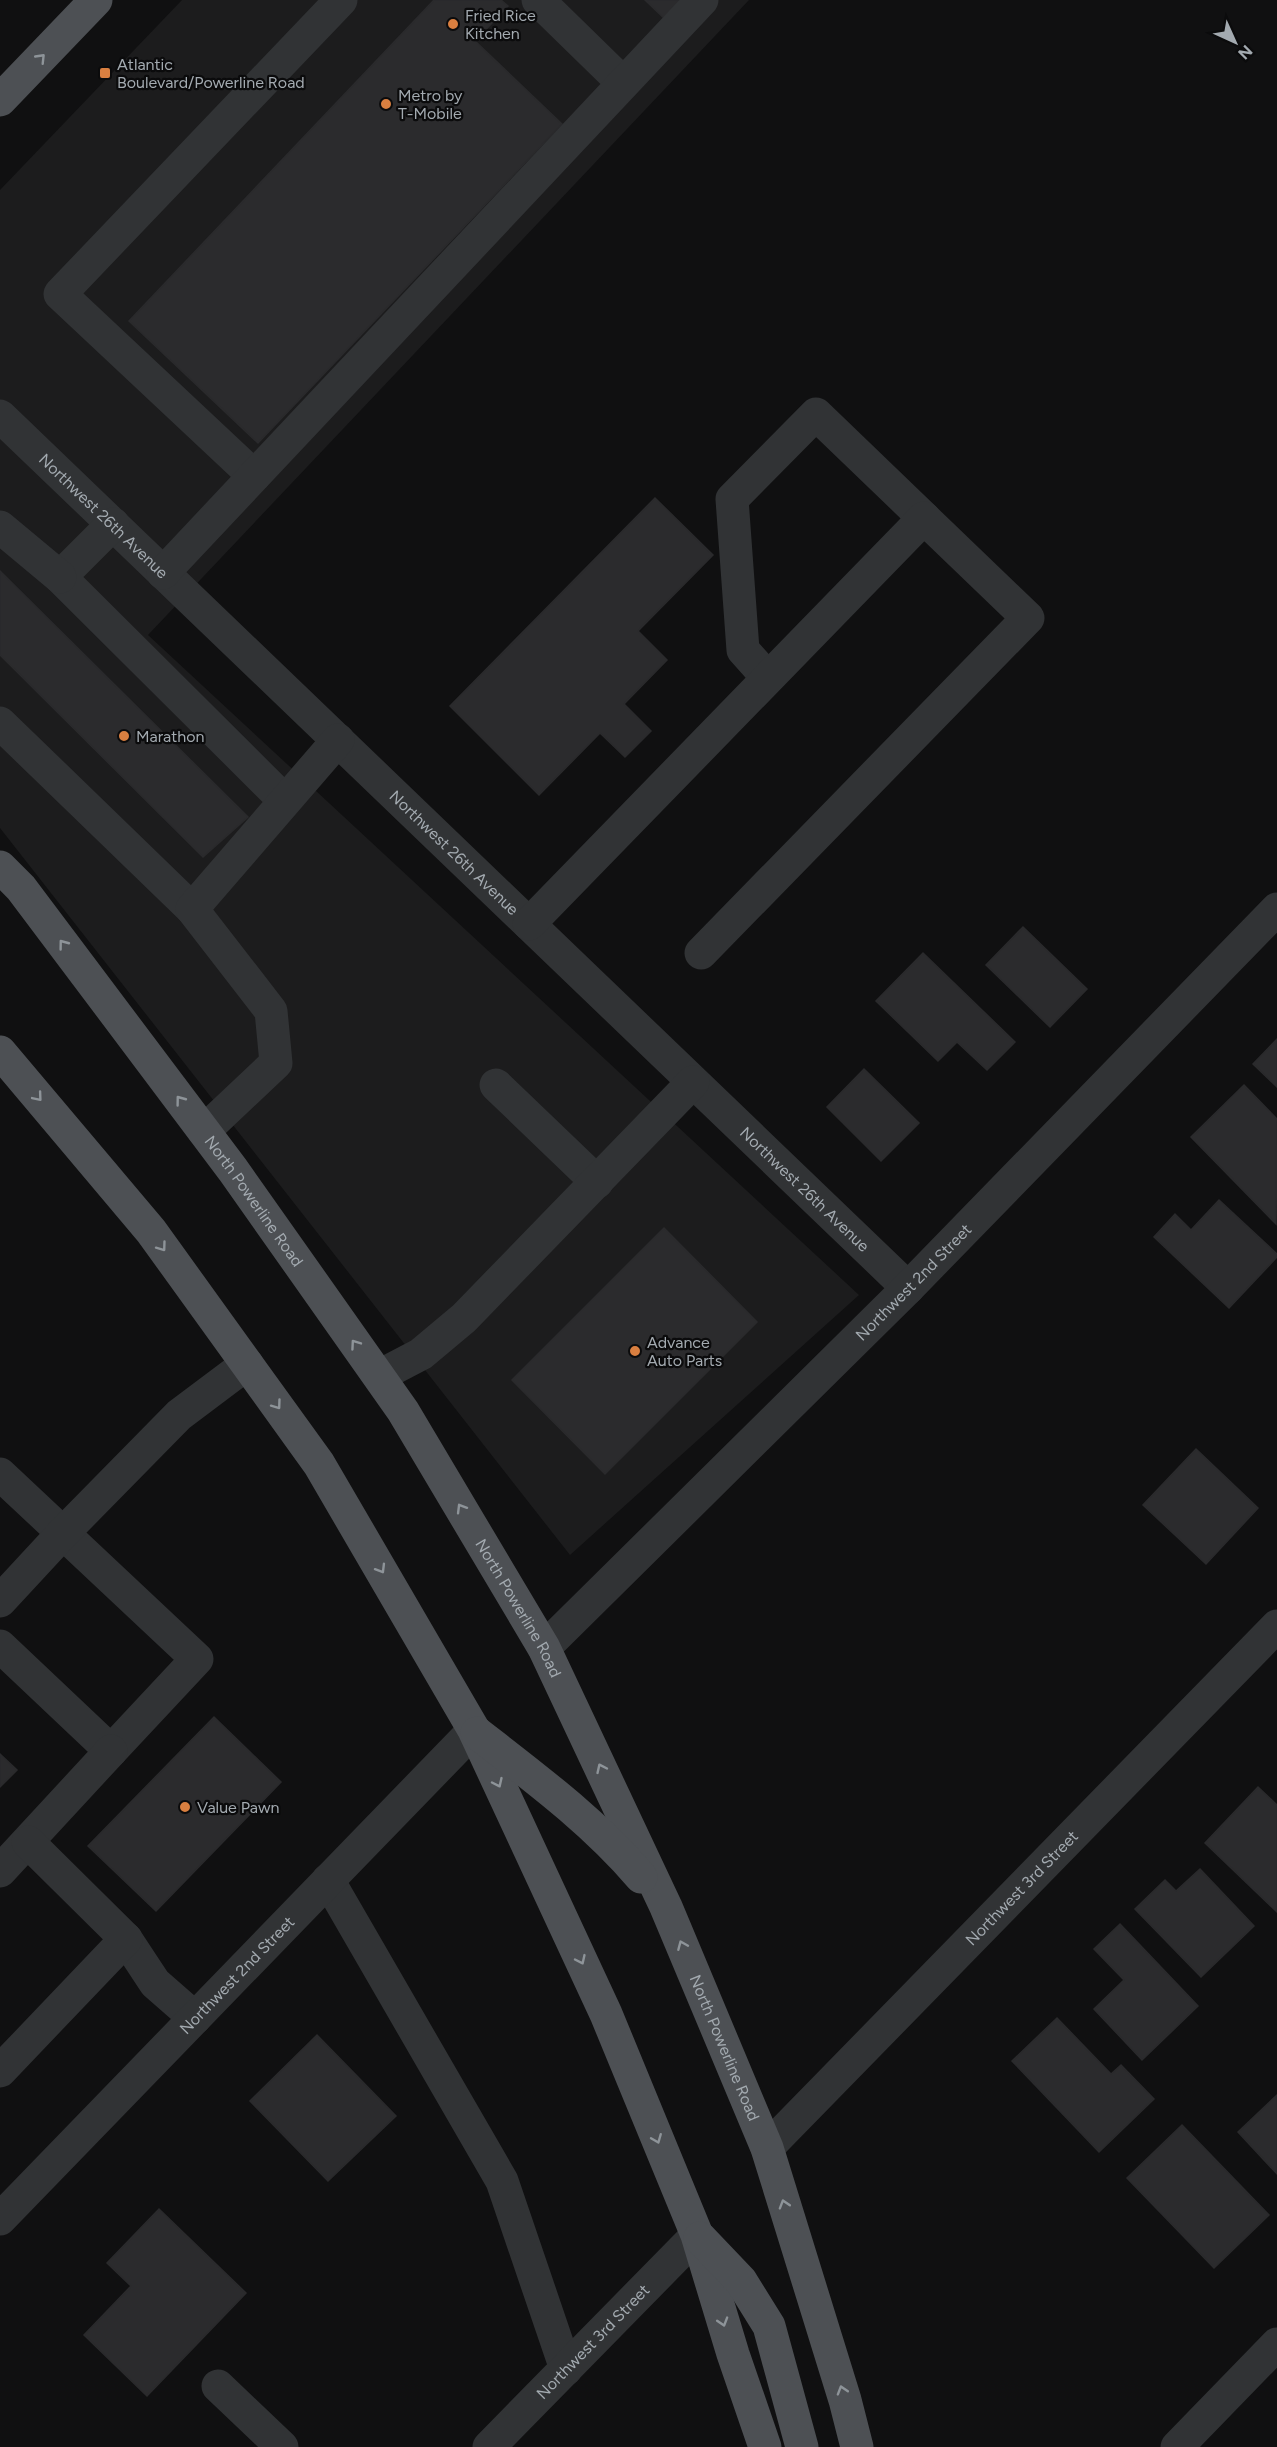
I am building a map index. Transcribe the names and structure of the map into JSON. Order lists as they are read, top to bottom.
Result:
{
  "streets": {
    "main road": ["North Powerline Road"],
    "street": ["Northwest 26th Avenue", "Northwest 2nd Street", "Northwest 3rd Street"]
  },
  "crossings": [
    ["Northwest 26th Avenue", "Northwest 2nd Street"],
    ["North Powerline Road", "Northwest 2nd Street"],
    ["North Powerline Road", "Northwest 3rd Street"]
  ],
  "places": {
    "other": [
      "Fried Rice Kitchen",
      "Metro by T-Mobile",
      "Marathon",
      "Advance Auto Parts",
      "Value Pawn"
    ],
    "transit": ["Atlantic Boulevard/Powerline Road"]
  },
  "north": "bottom right"
}
